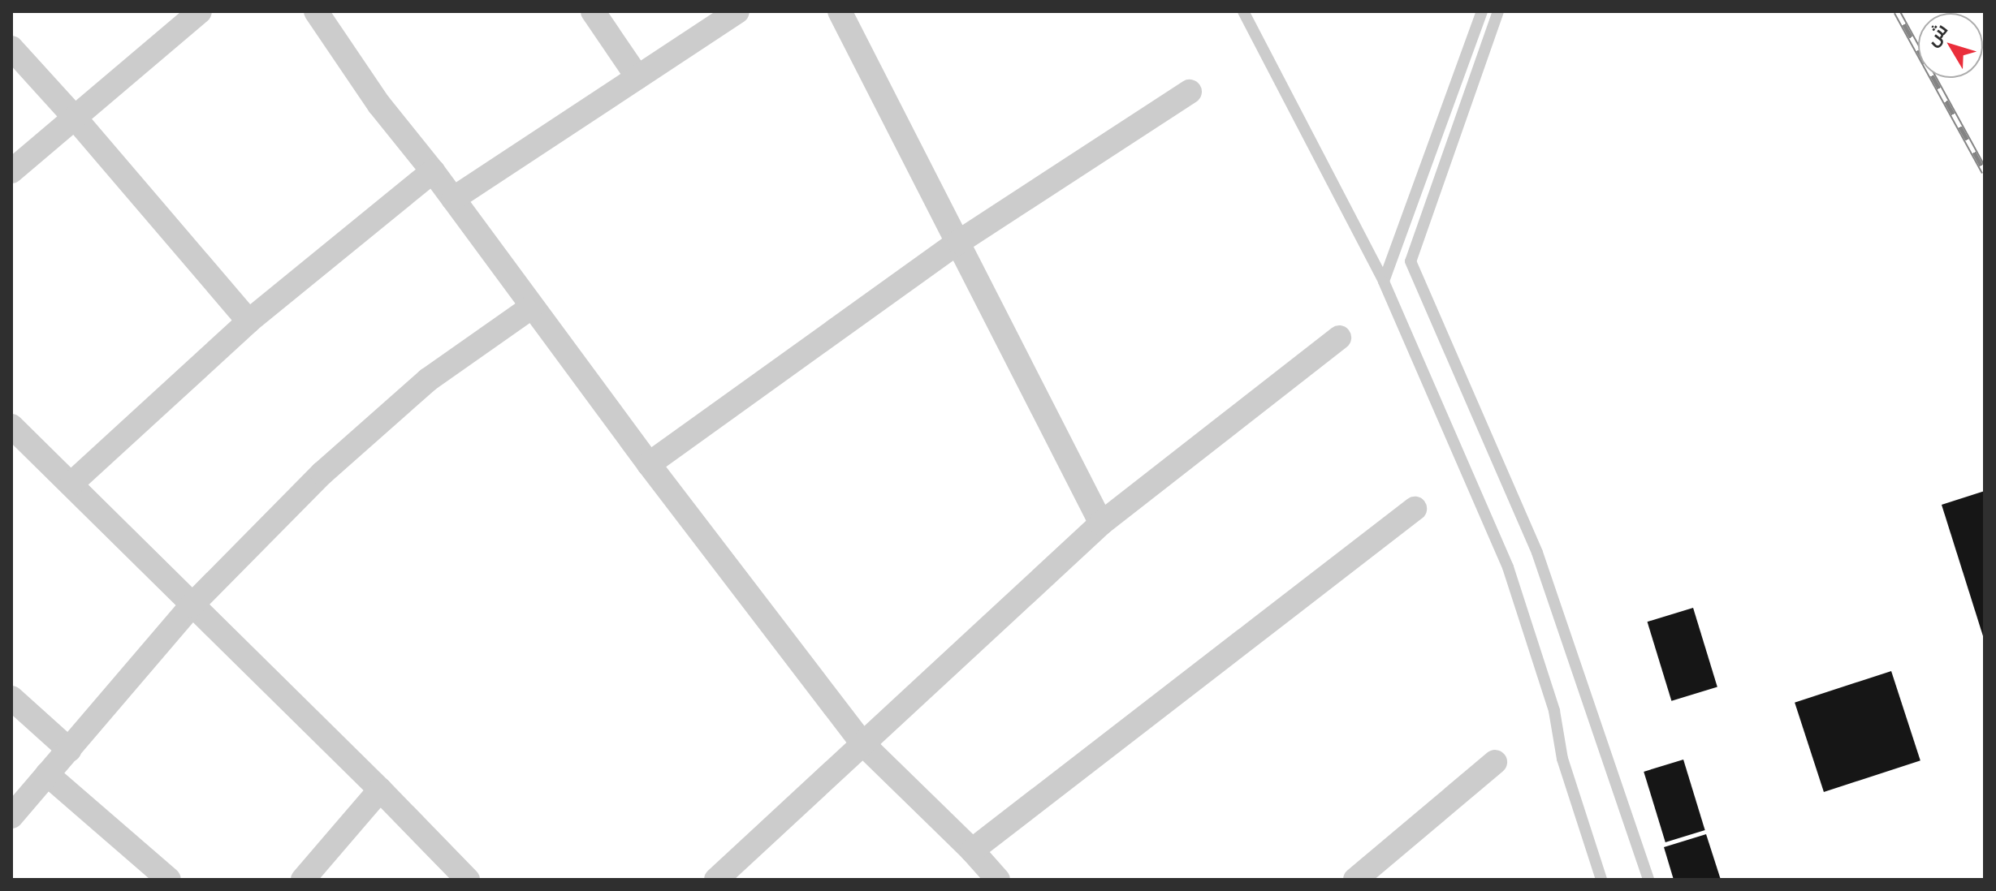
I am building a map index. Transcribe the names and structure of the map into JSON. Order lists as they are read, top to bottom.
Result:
{
  "north": "top left"
}
